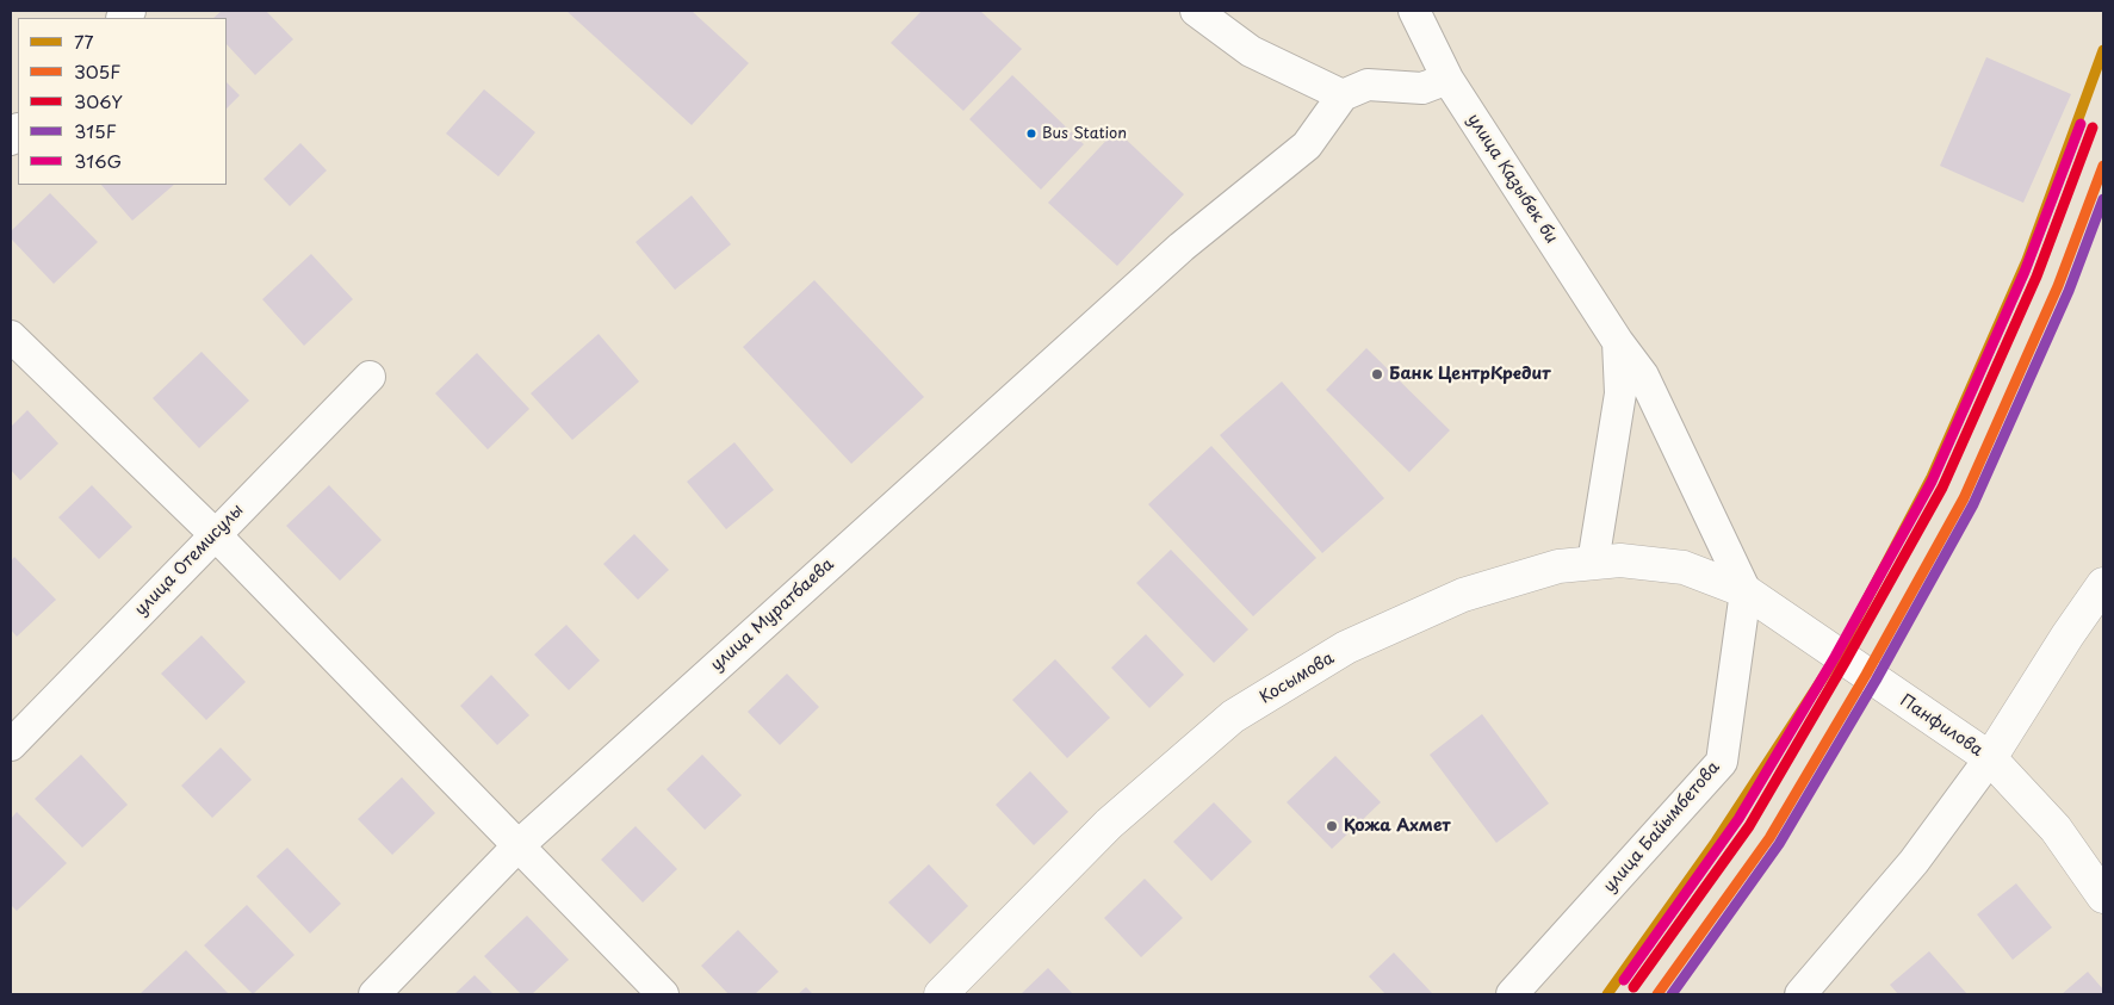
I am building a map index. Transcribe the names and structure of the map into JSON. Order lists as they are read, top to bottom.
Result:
{
  "streets": {
    "street": [
      "улица Казыбек би",
      "улица Отемисулы",
      "улица Муратбаева",
      "Косымова",
      "Панфилова",
      "улица Байымбетова"
    ]
  },
  "crossings": [
    ["улица Казыбек би", "Косымова"],
    ["улица Казыбек би", "Панфилова"],
    ["улица Казыбек би", "улица Байымбетова"],
    ["Косымова", "Панфилова"],
    ["Косымова", "улица Байымбетова"],
    ["Панфилова", "улица Байымбетова"]
  ],
  "places": ["Bus Station", "Банк ЦентрКредит", "Қожа Ахмет"],
  "lines": [
    "transit line 77",
    "transit line 316G",
    "transit line 306Y",
    "transit line 305F",
    "transit line 315F"
  ],
  "legend": [
    "77",
    "305F",
    "306Y",
    "315F",
    "316G"
  ]
}
